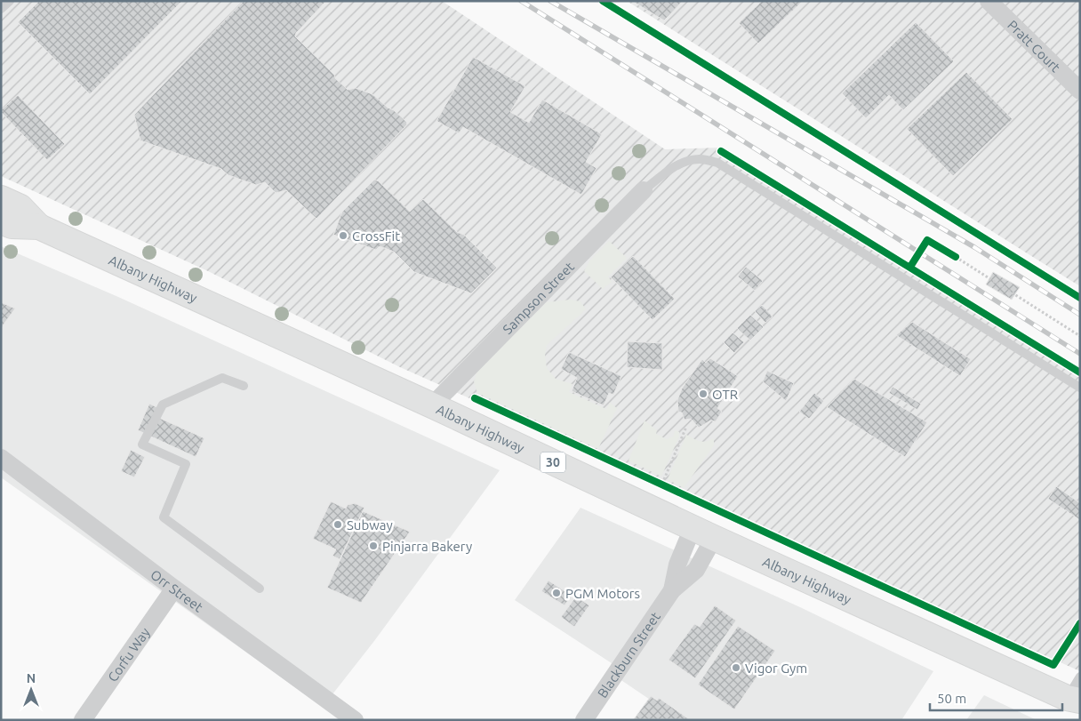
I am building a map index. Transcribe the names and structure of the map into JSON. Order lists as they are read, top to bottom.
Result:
{
  "streets": {
    "highway": ["Albany Highway", "30"],
    "street": [
      "Pratt Court",
      "Sampson Street",
      "Orr Street",
      "Corfu Way",
      "Blackburn Street"
    ]
  },
  "crossings": [
    ["Albany Highway", "Sampson Street"],
    ["Albany Highway", "Blackburn Street"],
    ["Orr Street", "Corfu Way"]
  ],
  "places": [
    "CrossFit",
    "OTR",
    "Subway",
    "Pinjarra Bakery",
    "PGM Motors",
    "Vigor Gym"
  ],
  "scale_bar": "50 m",
  "north": "top"
}
